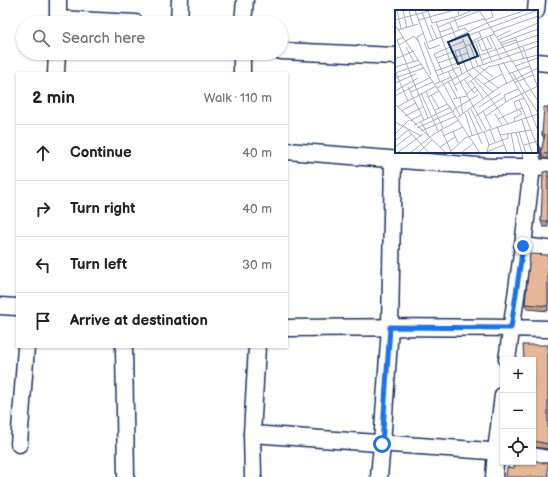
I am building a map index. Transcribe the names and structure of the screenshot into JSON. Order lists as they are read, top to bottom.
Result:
{
  "page": {
    "search": "Search here",
    "heading": ["2 min", "Walk · 110 m"],
    "list": [
      ["Continue", "40 m"],
      ["Turn right", "40 m"],
      ["Turn left", "30 m"],
      "Arrive at destination"
    ],
    "map_buttons": ["+", "−"]
  }
}
